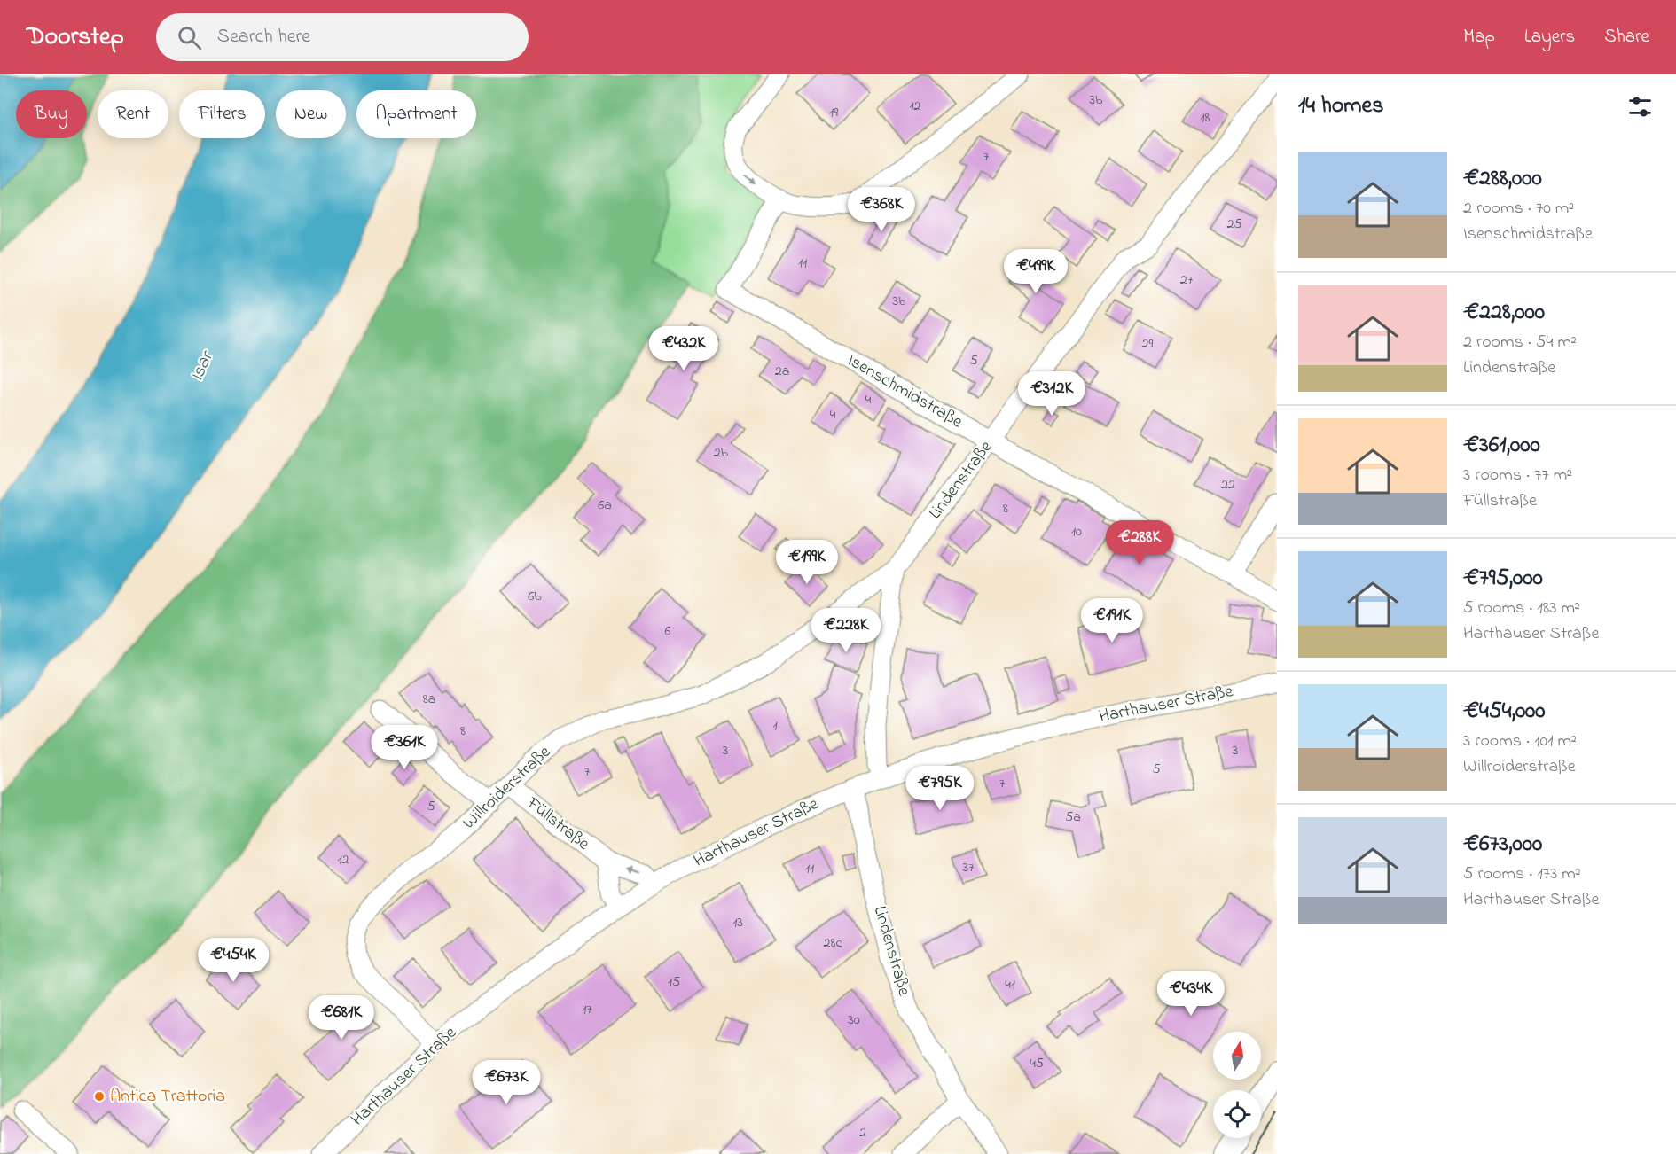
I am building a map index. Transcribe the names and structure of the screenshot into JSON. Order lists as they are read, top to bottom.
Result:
{
  "streets": {
    "street": [
      "Isenschmidstraße",
      "Lindenstraße",
      "Harthauser Straße",
      "Willroiderstraße",
      "Füllstraße"
    ]
  },
  "crossings": [
    ["Isenschmidstraße", "Lindenstraße"],
    ["Lindenstraße", "Harthauser Straße"],
    ["Lindenstraße", "Willroiderstraße"],
    ["Harthauser Straße", "Willroiderstraße"],
    ["Harthauser Straße", "Füllstraße"],
    ["Willroiderstraße", "Füllstraße"]
  ],
  "water": ["Isar"],
  "places": ["Antica Trattoria"],
  "house_numbers": [
    "3b",
    "12",
    "19",
    "18",
    "7",
    "25",
    "11",
    "27",
    "3b",
    "29",
    "5",
    "2a",
    "4",
    "4",
    "2b",
    "22",
    "6a",
    "8",
    "10",
    "6b",
    "6",
    "8a",
    "1",
    "8",
    "3",
    "3",
    "5",
    "7",
    "7",
    "5",
    "5a",
    "12",
    "37",
    "11",
    "13",
    "28c",
    "15",
    "41",
    "17",
    "30",
    "45",
    "2"
  ],
  "north": "top",
  "page": {
    "header": "Doorstep",
    "search": "Search here",
    "nav": ["Map", "Layers", "Share"],
    "heading": "14 homes",
    "chip": [
      "Buy",
      "Rent",
      "Filters",
      "New",
      "Apartment"
    ],
    "list": [
      {
        "name": "€288,000",
        "note": "2 rooms · 70 m² · Isenschmidstraße"
      },
      {
        "name": "€228,000",
        "note": "2 rooms · 54 m² · Lindenstraße"
      },
      {
        "name": "€361,000",
        "note": "3 rooms · 77 m² · Füllstraße"
      },
      {
        "name": "€795,000",
        "note": "5 rooms · 183 m² · Harthauser Straße"
      },
      {
        "name": "€454,000",
        "note": "3 rooms · 101 m² · Willroiderstraße"
      },
      {
        "name": "€673,000",
        "note": "5 rooms · 173 m² · Harthauser Straße"
      }
    ],
    "price": [
      "€368K",
      "€499K",
      "€432K",
      "€312K",
      "€288K",
      "€199K",
      "€191K",
      "€228K",
      "€361K",
      "€795K",
      "€454K",
      "€434K",
      "€681K",
      "€673K"
    ]
  }
}
